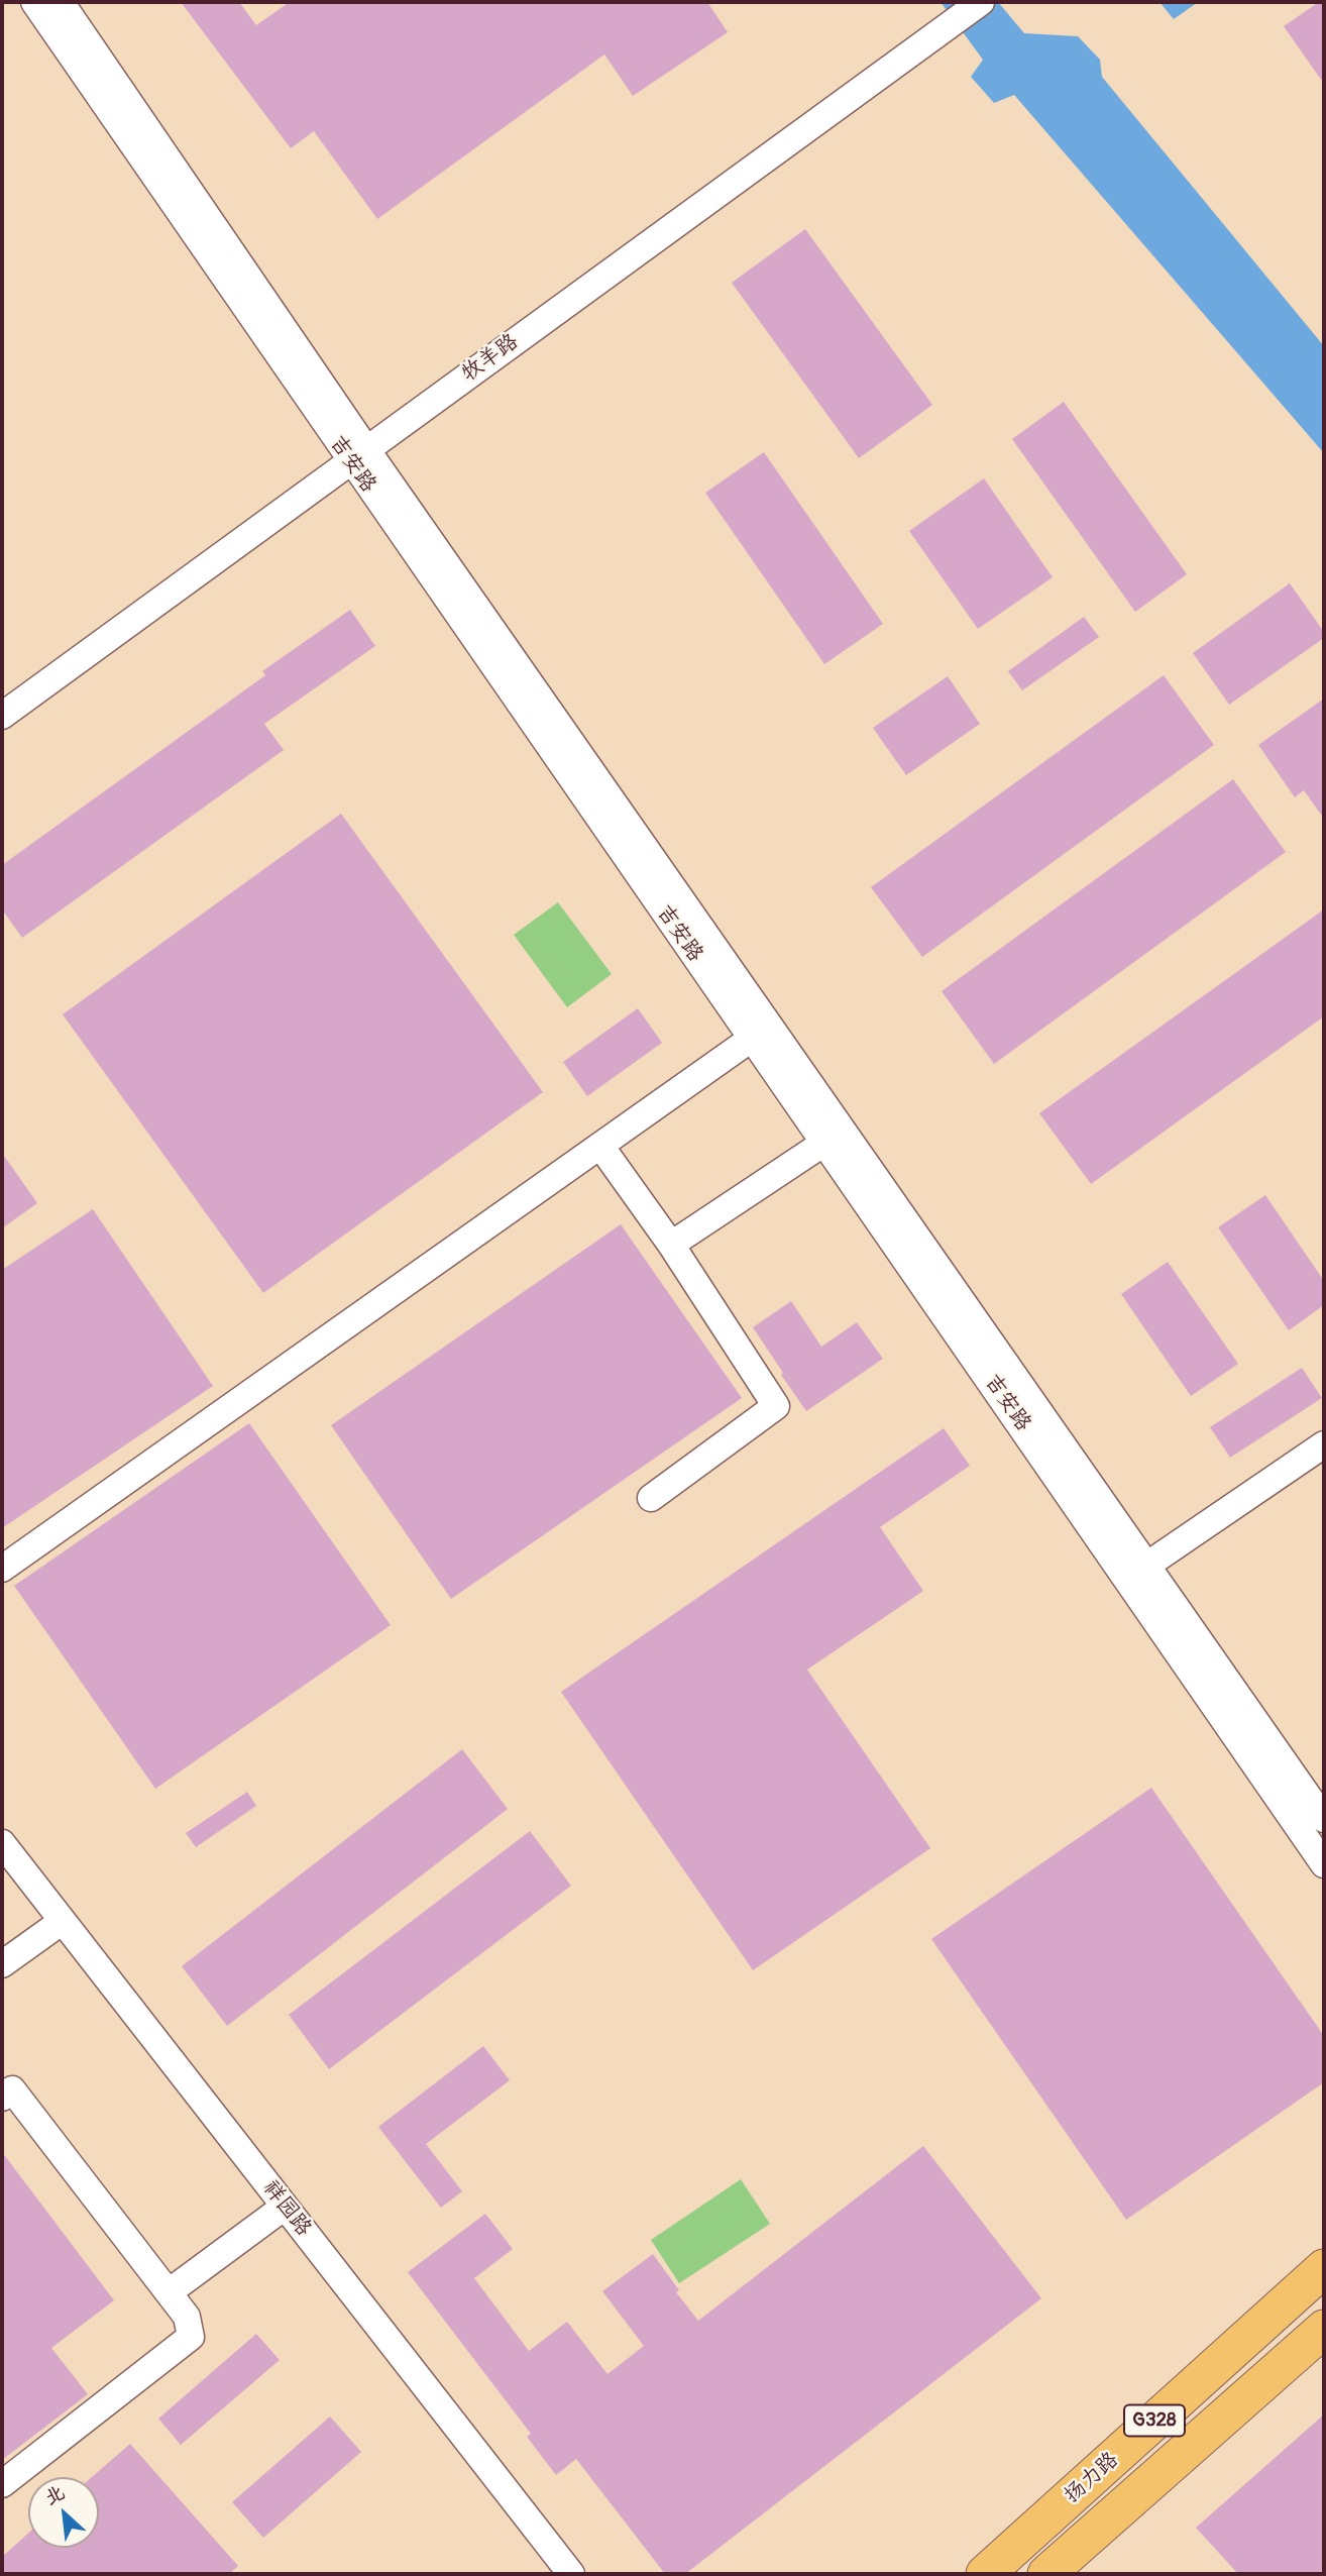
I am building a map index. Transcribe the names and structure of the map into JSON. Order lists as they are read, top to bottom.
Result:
{
  "streets": {
    "highway": ["G328", "扬力路"],
    "street": ["牧羊路", "吉安路", "祥园路"]
  },
  "crossings": [
    ["牧羊路", "吉安路"]
  ],
  "north": "top left"
}
